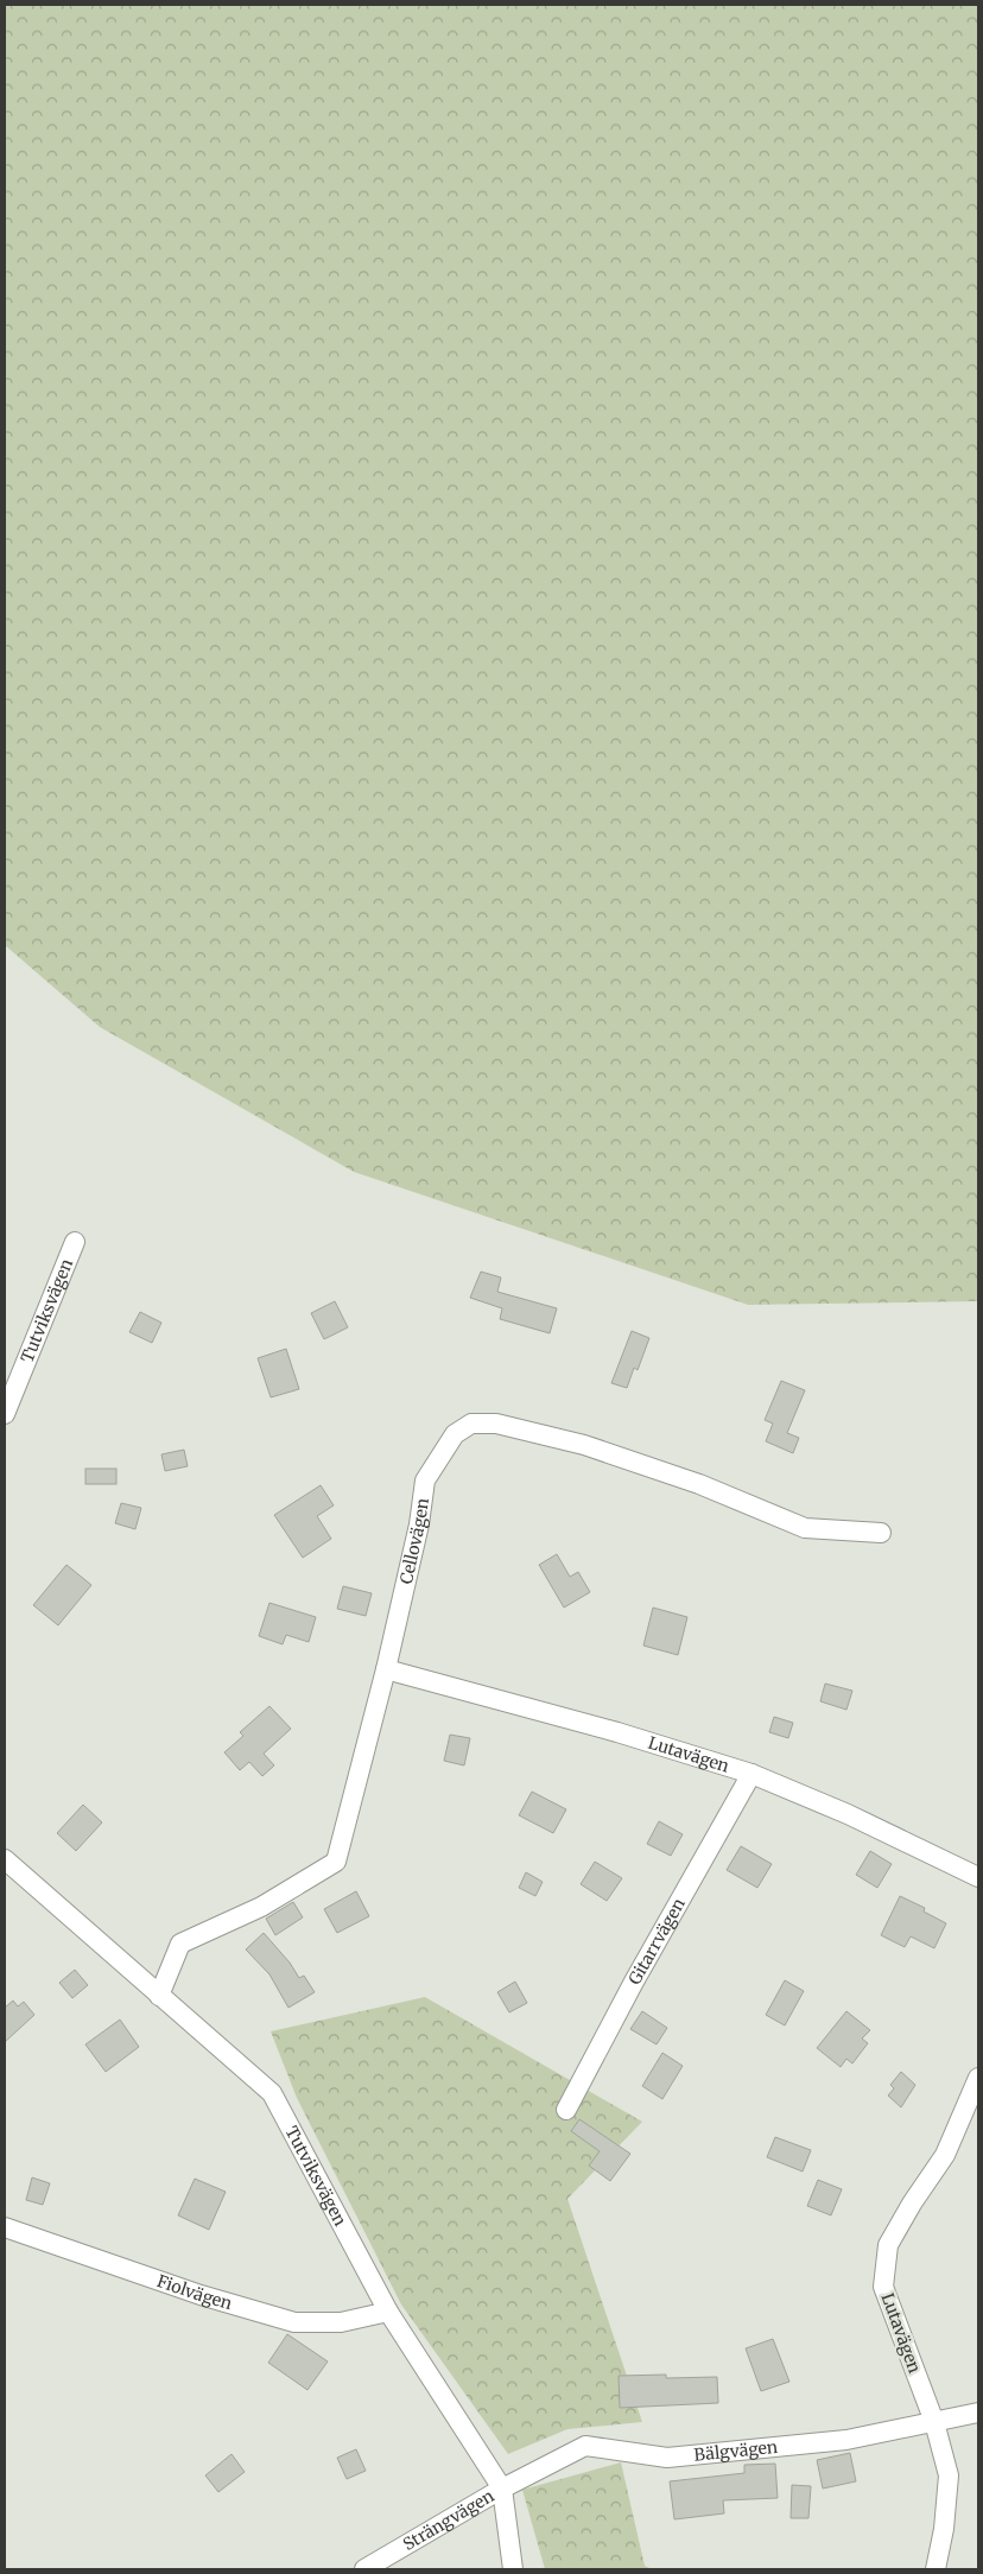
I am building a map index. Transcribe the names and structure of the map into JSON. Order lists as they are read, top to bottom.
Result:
{
  "streets": {
    "street": [
      "Tutviksvägen",
      "Cellovägen",
      "Lutavägen",
      "Gitarrvägen",
      "Fiolvägen",
      "Bälgvägen",
      "Strängvägen"
    ]
  },
  "crossings": [
    ["Tutviksvägen", "Cellovägen"],
    ["Tutviksvägen", "Fiolvägen"],
    ["Tutviksvägen", "Bälgvägen"],
    ["Tutviksvägen", "Strängvägen"],
    ["Cellovägen", "Lutavägen"],
    ["Lutavägen", "Gitarrvägen"],
    ["Lutavägen", "Bälgvägen"],
    ["Bälgvägen", "Strängvägen"]
  ]
}
